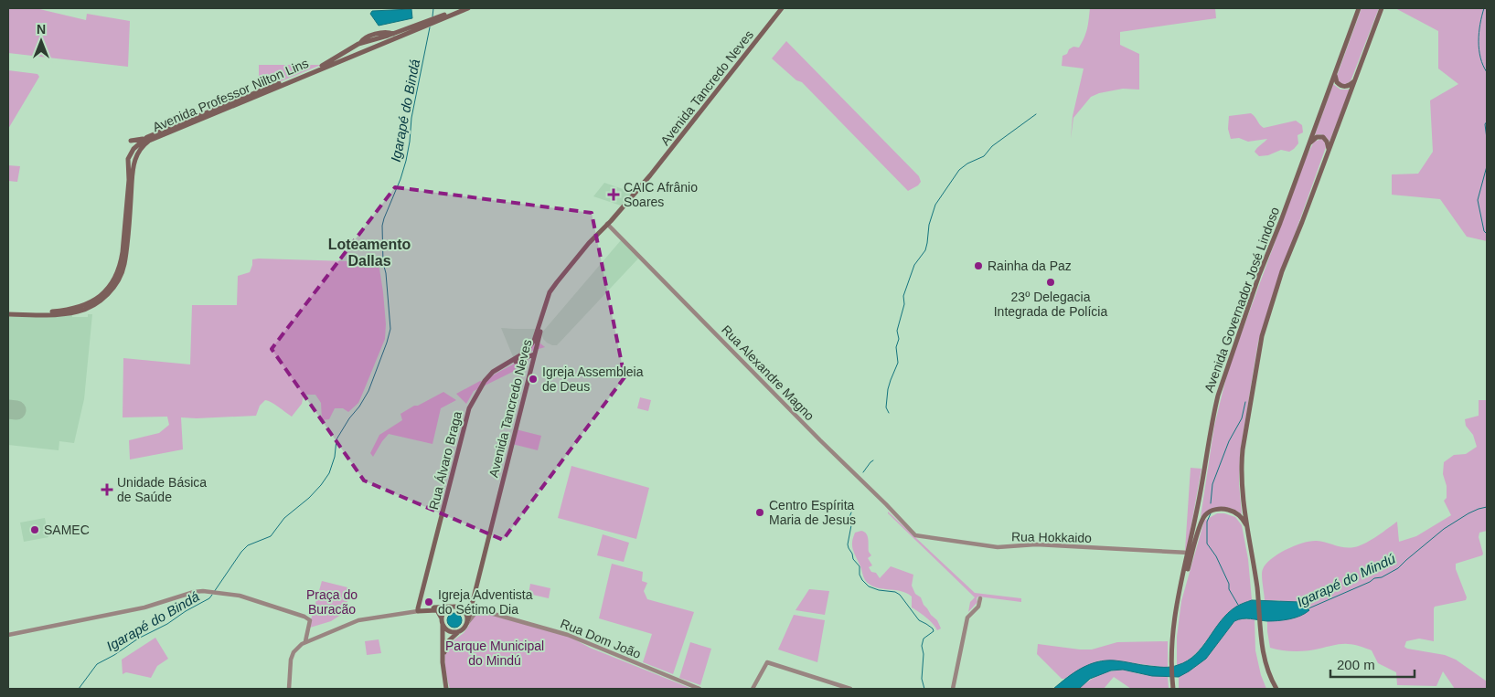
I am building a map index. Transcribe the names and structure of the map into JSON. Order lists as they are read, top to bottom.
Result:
{
  "streets": {
    "main road": [
      "Avenida Tancredo Neves",
      "Avenida Professor Nilton Lins",
      "Avenida Governador José Lindoso",
      "Rua Álvaro Braga",
      "Rua Dom João"
    ],
    "street": ["Rua Alexandre Magno", "Rua Hokkaido"]
  },
  "crossings": [
    ["Avenida Tancredo Neves", "Rua Alexandre Magno"],
    ["Avenida Tancredo Neves", "Rua Álvaro Braga"],
    ["Avenida Tancredo Neves", "Rua Dom João"],
    ["Avenida Governador José Lindoso", "Rua Hokkaido"],
    ["Rua Alexandre Magno", "Rua Hokkaido"],
    ["Rua Álvaro Braga", "Rua Dom João"]
  ],
  "districts": ["Loteamento Dallas"],
  "water": ["Igarapé do Bindá", "Igarapé do Mindú"],
  "parks": ["Praça do Buracão", "Parque Municipal do Mindú"],
  "places": {
    "health": ["CAIC Afrânio Soares", "Unidade Básica de Saúde"],
    "other": [
      "Rainha da Paz",
      "23º Delegacia Integrada de Polícia",
      "Igreja Assembleia de Deus",
      "Centro Espírita Maria de Jesus",
      "SAMEC",
      "Igreja Adventista do Sétimo Dia"
    ]
  },
  "scale_bar": "200 m",
  "north": "top"
}
